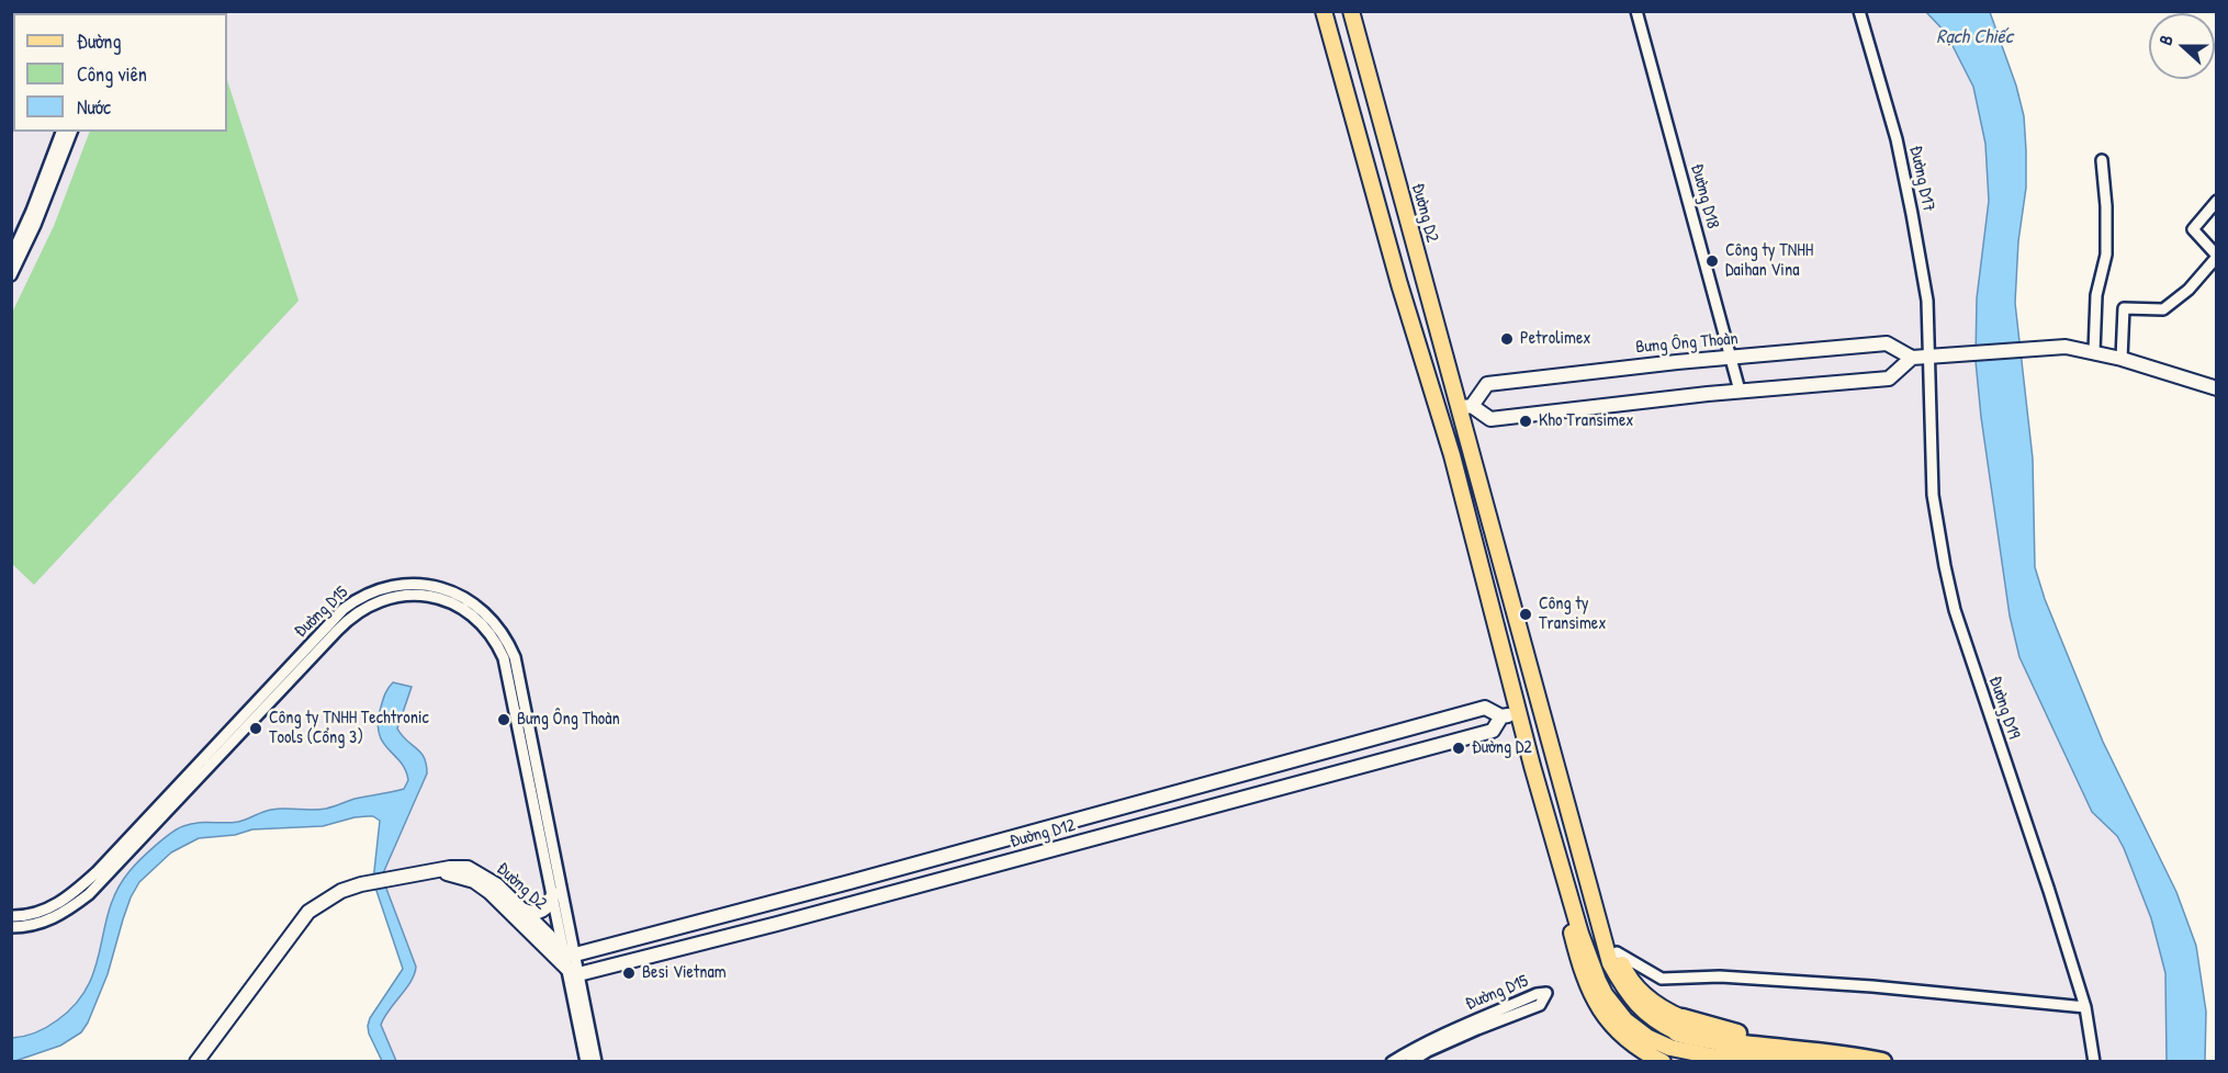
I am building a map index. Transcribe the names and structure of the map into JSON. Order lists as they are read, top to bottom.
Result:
{
  "streets": {
    "main road": ["Đường D2"],
    "street": [
      "Đường D17",
      "Đường D18",
      "Bưng Ông Thoàn",
      "Đường D15",
      "Đường D19",
      "Đường D12"
    ]
  },
  "crossings": [
    ["Đường D17", "Bưng Ông Thoàn"],
    ["Đường D17", "Đường D19"],
    ["Đường D18", "Bưng Ông Thoàn"],
    ["Đường D2", "Bưng Ông Thoàn"],
    ["Đường D2", "Đường D15"],
    ["Đường D2", "Đường D12"],
    ["Bưng Ông Thoàn", "Đường D19"],
    ["Đường D15", "Đường D12"]
  ],
  "water": ["Rạch Chiếc"],
  "places": [
    "Công ty TNHH Daihan Vina",
    "Petrolimex",
    "Kho Transimex",
    "Công ty Transimex",
    "Bưng Ông Thoàn",
    "Công ty TNHH Techtronic Tools (Cổng 3)",
    "Đường D2",
    "Besi Vietnam"
  ],
  "legend": ["Đường", "Công viên", "Nước"],
  "north": "left"
}
